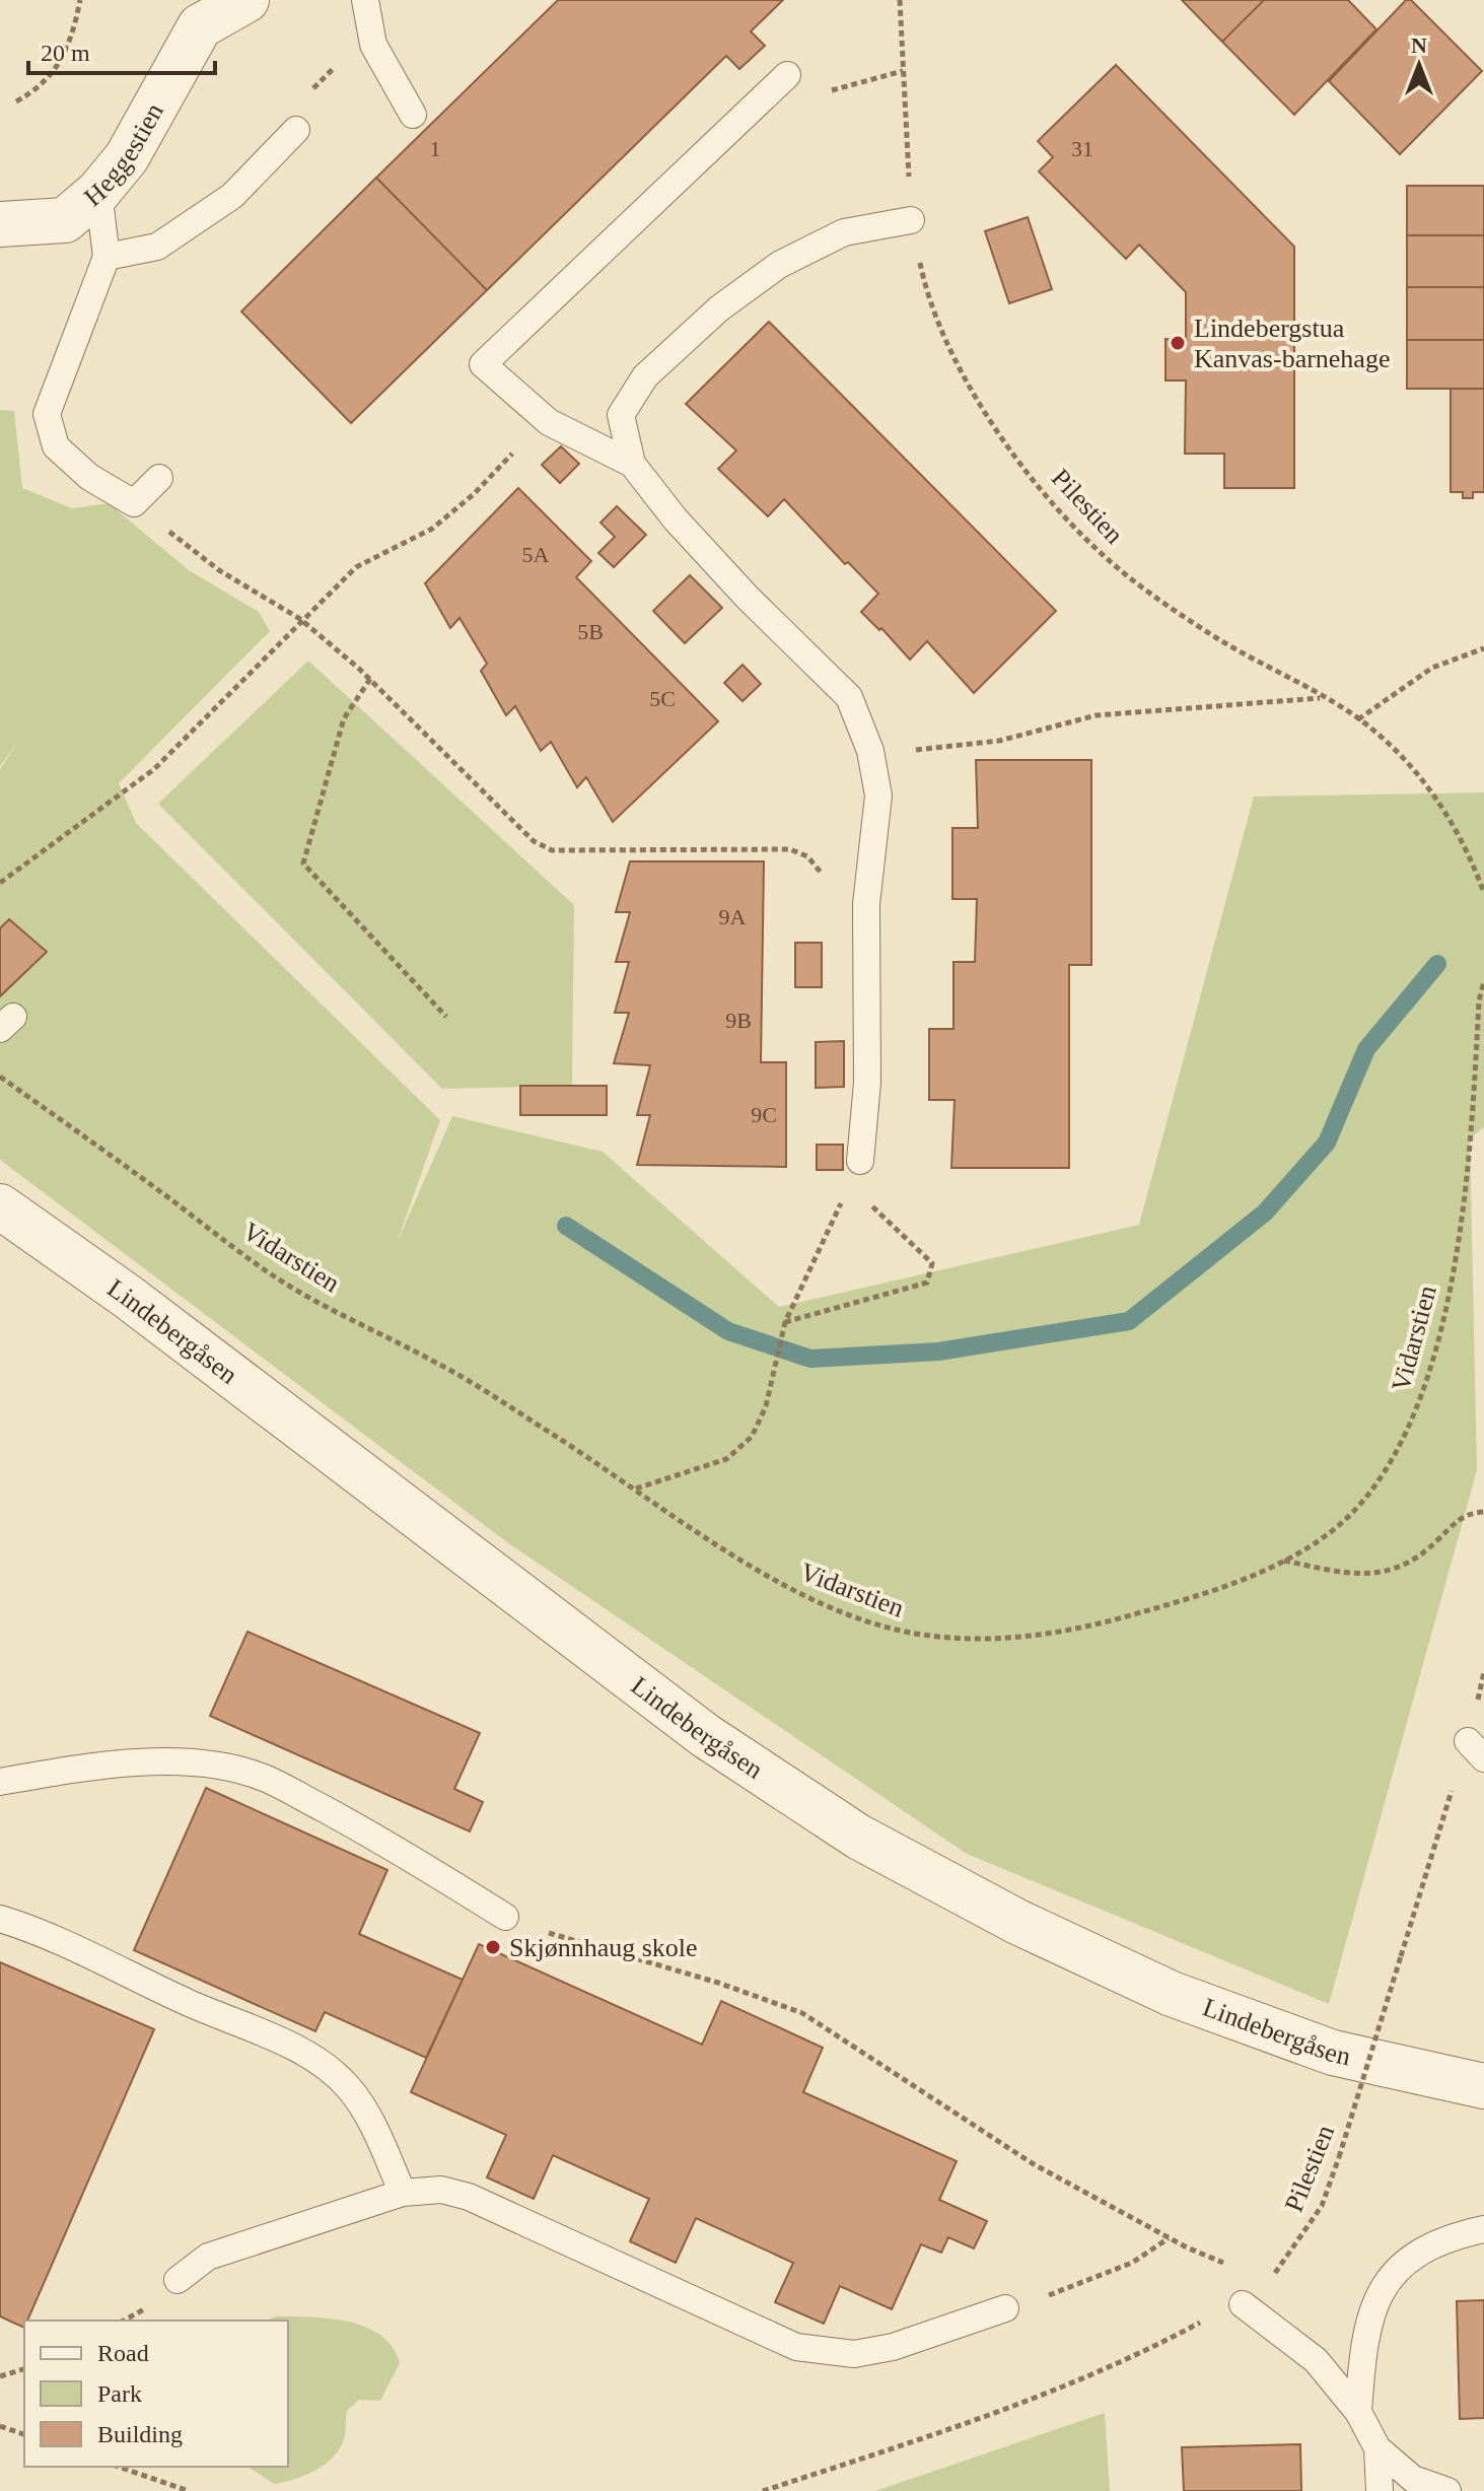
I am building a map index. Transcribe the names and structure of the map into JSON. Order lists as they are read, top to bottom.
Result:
{
  "streets": {
    "street": ["Heggestien", "Lindebergåsen"],
    "path": ["Pilestien", "Vidarstien"]
  },
  "places": ["Lindebergstua Kanvas-barnehage", "Skjønnhaug skole"],
  "house_numbers": [
    "1",
    "31",
    "5A",
    "5B",
    "5C",
    "9A",
    "9B",
    "9C"
  ],
  "legend": ["Road", "Park", "Building"],
  "scale_bar": "20 m",
  "north": "top"
}
